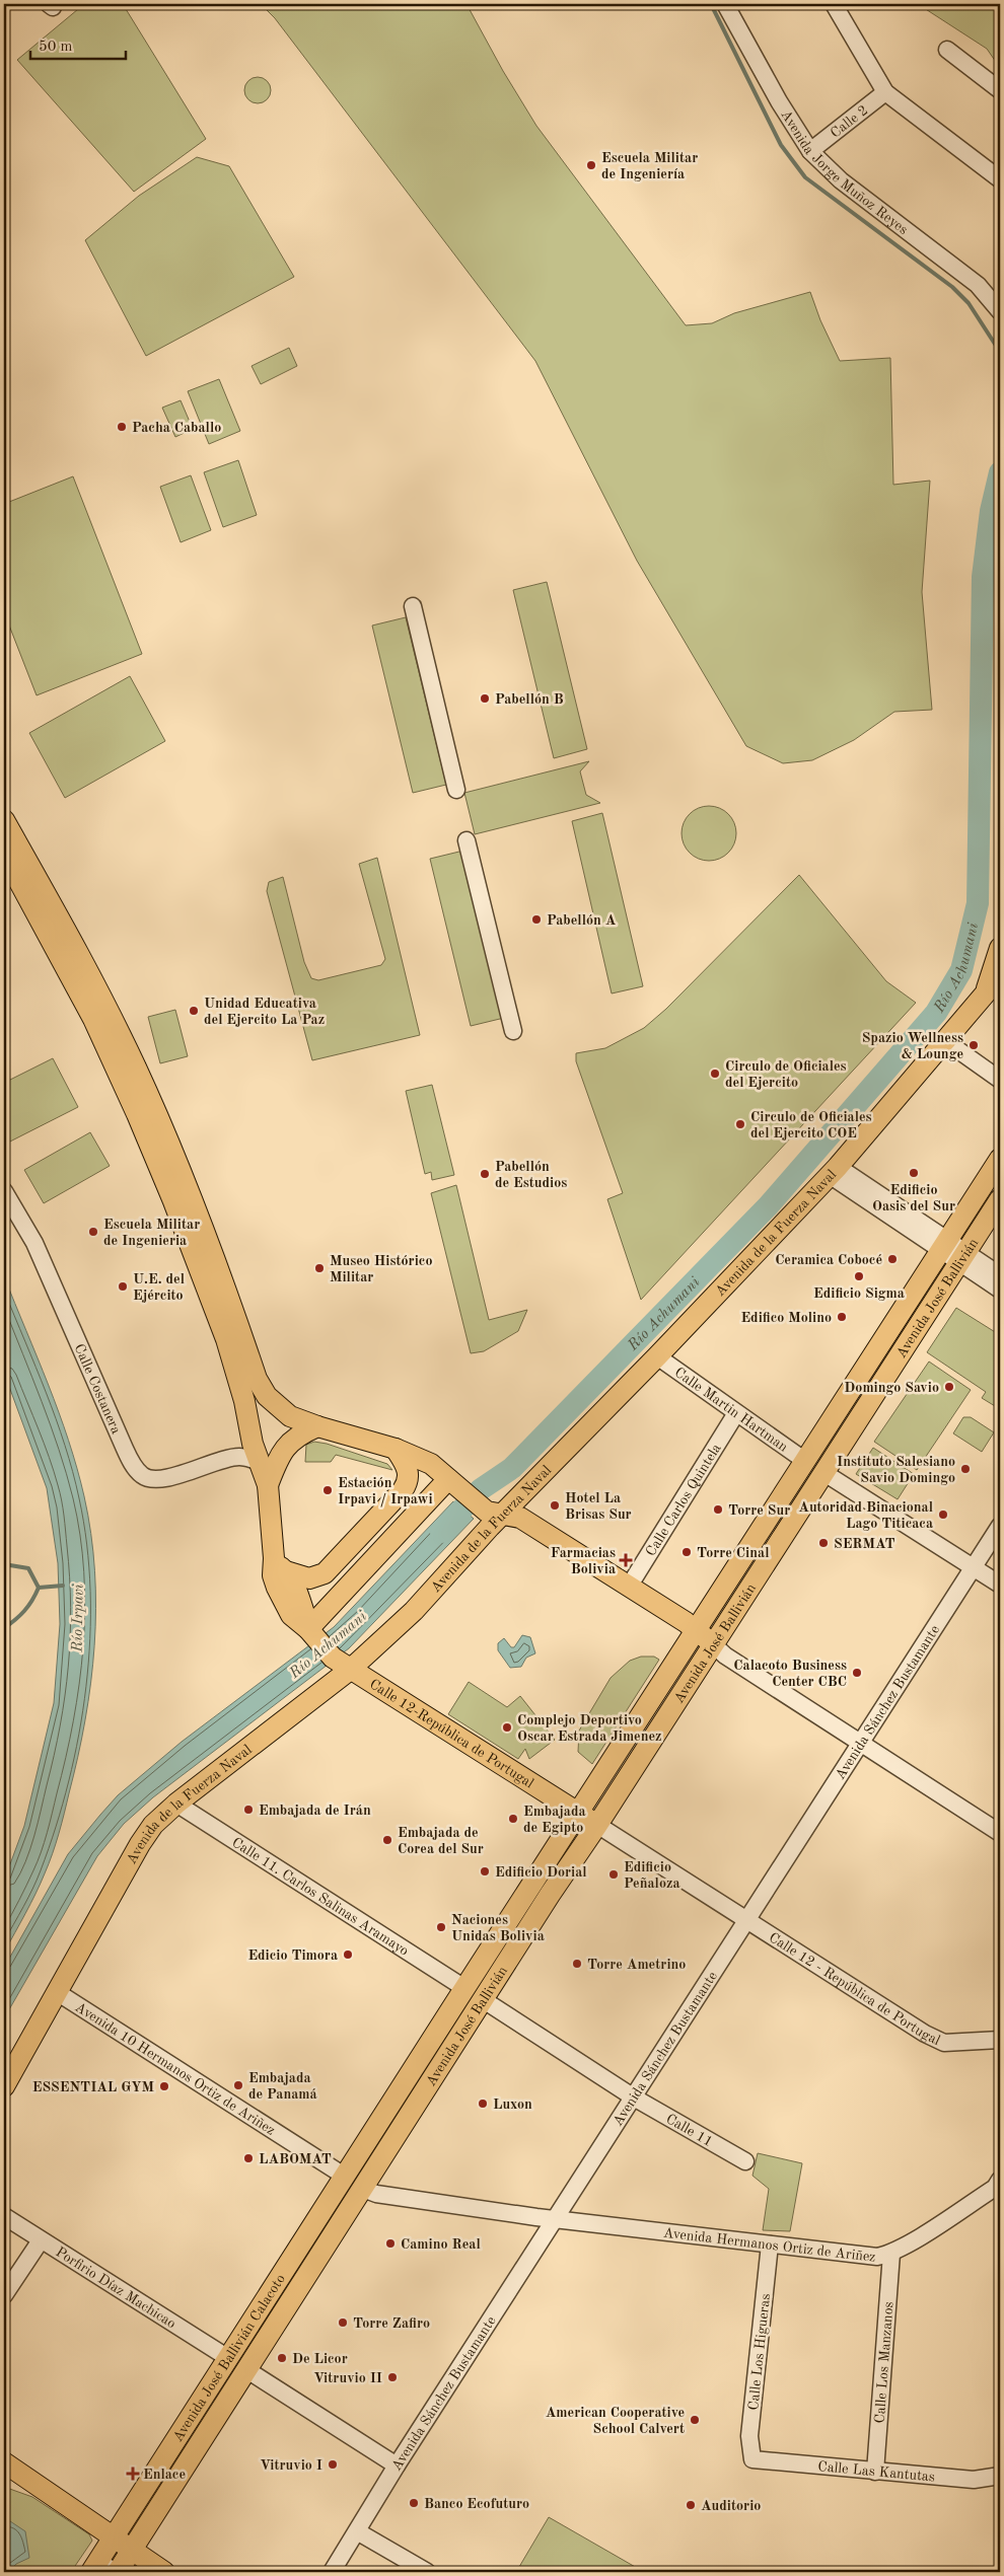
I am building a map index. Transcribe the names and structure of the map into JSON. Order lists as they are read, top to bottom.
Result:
{
  "streets": {
    "main road": [
      "Avenida de la Fuerza Naval",
      "Avenida José Ballivián",
      "Calle 12-República de Portugal",
      "Avenida José Ballivián Calacoto"
    ],
    "street": [
      "Calle 2",
      "Avenida Jorge Muñoz Reyes",
      "Calle Costanera",
      "Calle Martin Hartman",
      "Calle Carlos Quintela",
      "Avenida Sánchez Bustamante",
      "Calle 11. Carlos Salinas Aramayo",
      "Calle 12 - República de Portugal",
      "Avenida 10 Hermanos Ortiz de Ariñez",
      "Calle 11",
      "Avenida Hermanos Ortiz de Ariñez",
      "Porfirio Díaz Machicao",
      "Calle Los Higueras",
      "Calle Los Manzanos",
      "Calle Las Kantutas"
    ]
  },
  "crossings": [
    ["Calle 2", "Avenida Jorge Muñoz Reyes"],
    ["Avenida de la Fuerza Naval", "Calle Martin Hartman"],
    ["Avenida de la Fuerza Naval", "Calle 12-República de Portugal"],
    ["Avenida de la Fuerza Naval", "Calle 11. Carlos Salinas Aramayo"],
    ["Avenida de la Fuerza Naval", "Avenida 10 Hermanos Ortiz de Ariñez"],
    ["Avenida José Ballivián", "Calle Martin Hartman"],
    ["Avenida José Ballivián", "Calle 12-República de Portugal"],
    ["Avenida José Ballivián", "Calle 11. Carlos Salinas Aramayo"],
    ["Avenida José Ballivián", "Avenida 10 Hermanos Ortiz de Ariñez"],
    ["Avenida José Ballivián", "Calle 11"],
    ["Avenida José Ballivián", "Avenida Hermanos Ortiz de Ariñez"],
    ["Avenida José Ballivián", "Avenida José Ballivián Calacoto"],
    ["Calle Martin Hartman", "Calle Carlos Quintela"],
    ["Avenida Sánchez Bustamante", "Calle 12 - República de Portugal"],
    ["Avenida Sánchez Bustamante", "Calle 11"],
    ["Avenida Sánchez Bustamante", "Avenida Hermanos Ortiz de Ariñez"],
    ["Avenida 10 Hermanos Ortiz de Ariñez", "Avenida José Ballivián Calacoto"],
    ["Avenida Hermanos Ortiz de Ariñez", "Calle Los Higueras"],
    ["Avenida Hermanos Ortiz de Ariñez", "Calle Los Manzanos"],
    ["Porfirio Díaz Machicao", "Avenida José Ballivián Calacoto"],
    ["Calle Los Higueras", "Calle Las Kantutas"],
    ["Calle Los Manzanos", "Calle Las Kantutas"]
  ],
  "water": ["Río Achumani", "Río Irpavi"],
  "places": {
    "other": [
      "Escuela Militar de Ingeniería",
      "Pacha Caballo",
      "Pabellón B",
      "Pabellón A",
      "Unidad Educativa del Ejercito La Paz",
      "Spazio Wellness & Lounge",
      "Circulo de Oficiales del Ejercito",
      "Circulo de Oficiales del Ejercito COE",
      "Edificio Oasis del Sur",
      "Pabellón de Estudios",
      "Escuela Militar de Ingenieria",
      "Ceramica Cobocé",
      "Museo Histórico Militar",
      "Edificio Sigma",
      "U.E. del Ejército",
      "Edifico Molino",
      "Domingo Savio",
      "Instituto Salesiano Savio Domingo",
      "Estación Irpavi / Irpawi",
      "Hotel La Brisas Sur",
      "Torre Sur",
      "Autoridad Binacional Lago Titicaca",
      "SERMAT",
      "Torre Cinal",
      "Calacoto Business Center CBC",
      "Complejo Deportivo Oscar Estrada Jimenez",
      "Embajada de Irán",
      "Embajada de Egipto",
      "Embajada de Corea del Sur",
      "Edificio Dorial",
      "Edificio Peñaloza",
      "Naciones Unidas Bolivia",
      "Edicio Timora",
      "Torre Ametrino",
      "Embajada de Panamá",
      "ESSENTIAL GYM",
      "Luxon",
      "LABOMAT",
      "Camino Real",
      "Torre Zafiro",
      "De Licor",
      "Vitruvio II",
      "American Cooperative School Calvert",
      "Vitruvio I",
      "Banco Ecofuturo",
      "Auditorio"
    ],
    "health": ["Farmacias Bolivia", "Enlace"]
  },
  "scale_bar": "50 m"
}
